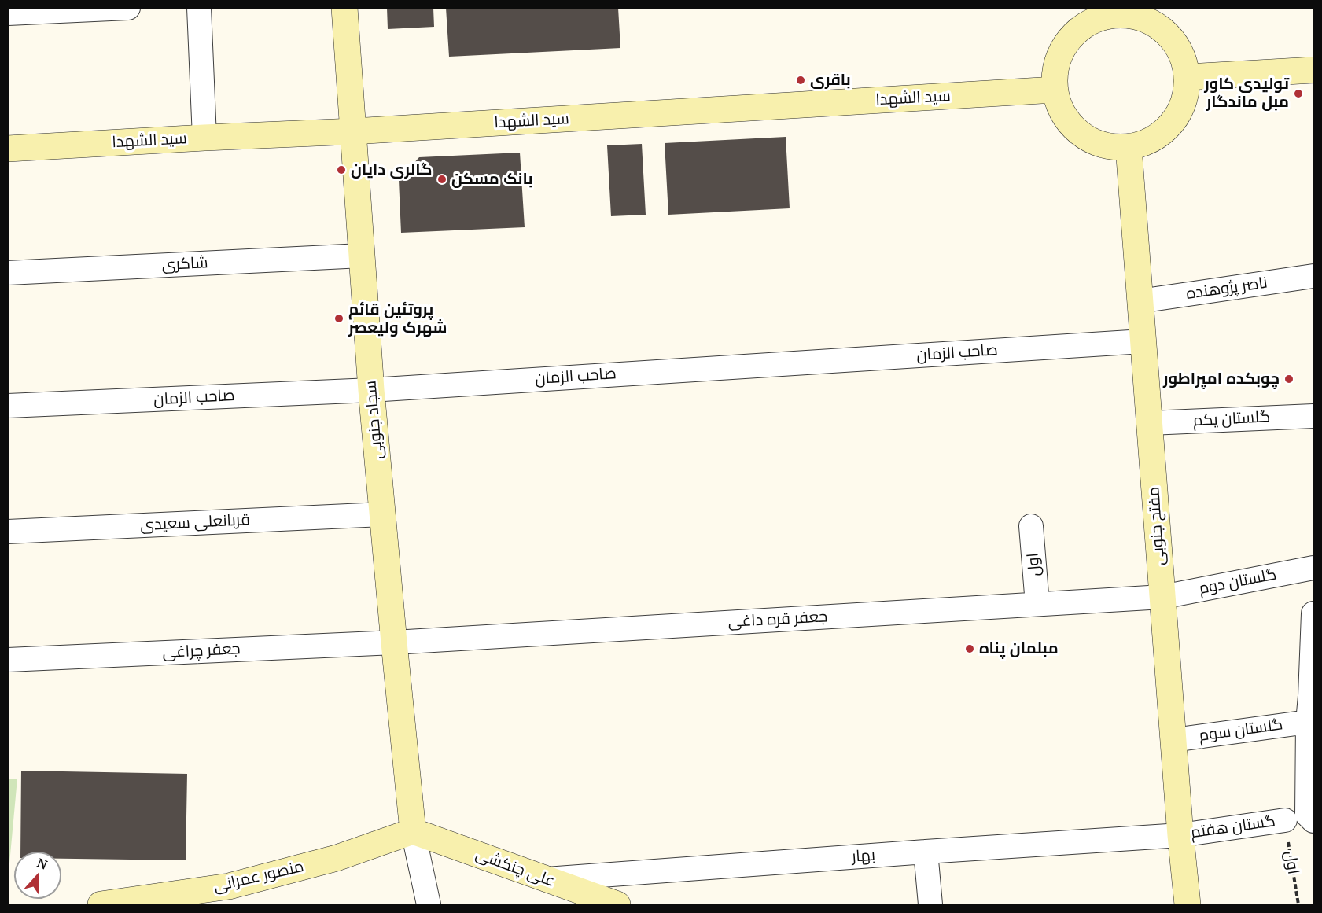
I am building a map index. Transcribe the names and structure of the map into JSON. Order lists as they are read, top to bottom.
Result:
{
  "streets": {
    "street": [
      "سید الشهدا",
      "شاکری",
      "ناصر پژوهنده",
      "صاحب الزمان",
      "گلستان یکم",
      "سجاد جنوبی",
      "قربانعلی سعیدی",
      "مفتح جنوبی",
      "اول",
      "گلستان دوم",
      "جعفر قره داغی",
      "جعفر چراغی",
      "گلستان سوم",
      "گستان هفتم",
      "بهار",
      "علی چنکشی",
      "منصور عمرانی"
    ]
  },
  "crossings": [
    ["سید الشهدا", "سجاد جنوبی"],
    ["سید الشهدا", "مفتح جنوبی"],
    ["شاکری", "سجاد جنوبی"],
    ["ناصر پژوهنده", "مفتح جنوبی"],
    ["صاحب الزمان", "سجاد جنوبی"],
    ["صاحب الزمان", "مفتح جنوبی"],
    ["گلستان یکم", "مفتح جنوبی"],
    ["سجاد جنوبی", "قربانعلی سعیدی"],
    ["سجاد جنوبی", "جعفر قره داغی"],
    ["سجاد جنوبی", "جعفر چراغی"],
    ["سجاد جنوبی", "علی چنکشی"],
    ["سجاد جنوبی", "منصور عمرانی"],
    ["مفتح جنوبی", "گلستان دوم"],
    ["مفتح جنوبی", "جعفر قره داغی"],
    ["مفتح جنوبی", "گلستان سوم"],
    ["مفتح جنوبی", "گستان هفتم"],
    ["مفتح جنوبی", "بهار"],
    ["اول", "جعفر قره داغی"],
    ["اول", "گستان هفتم"],
    ["گلستان دوم", "جعفر قره داغی"],
    ["جعفر قره داغی", "جعفر چراغی"],
    ["گستان هفتم", "بهار"],
    ["بهار", "علی چنکشی"],
    ["علی چنکشی", "منصور عمرانی"]
  ],
  "places": [
    "باقری",
    "تولیدی کاور مبل ماندگار",
    "گالری دایان",
    "بانک مسکن",
    "پروتئین قائم شهرک ولیعصر",
    "چوبکده امپراطور",
    "مبلمان پناه"
  ],
  "north": "top"
}
